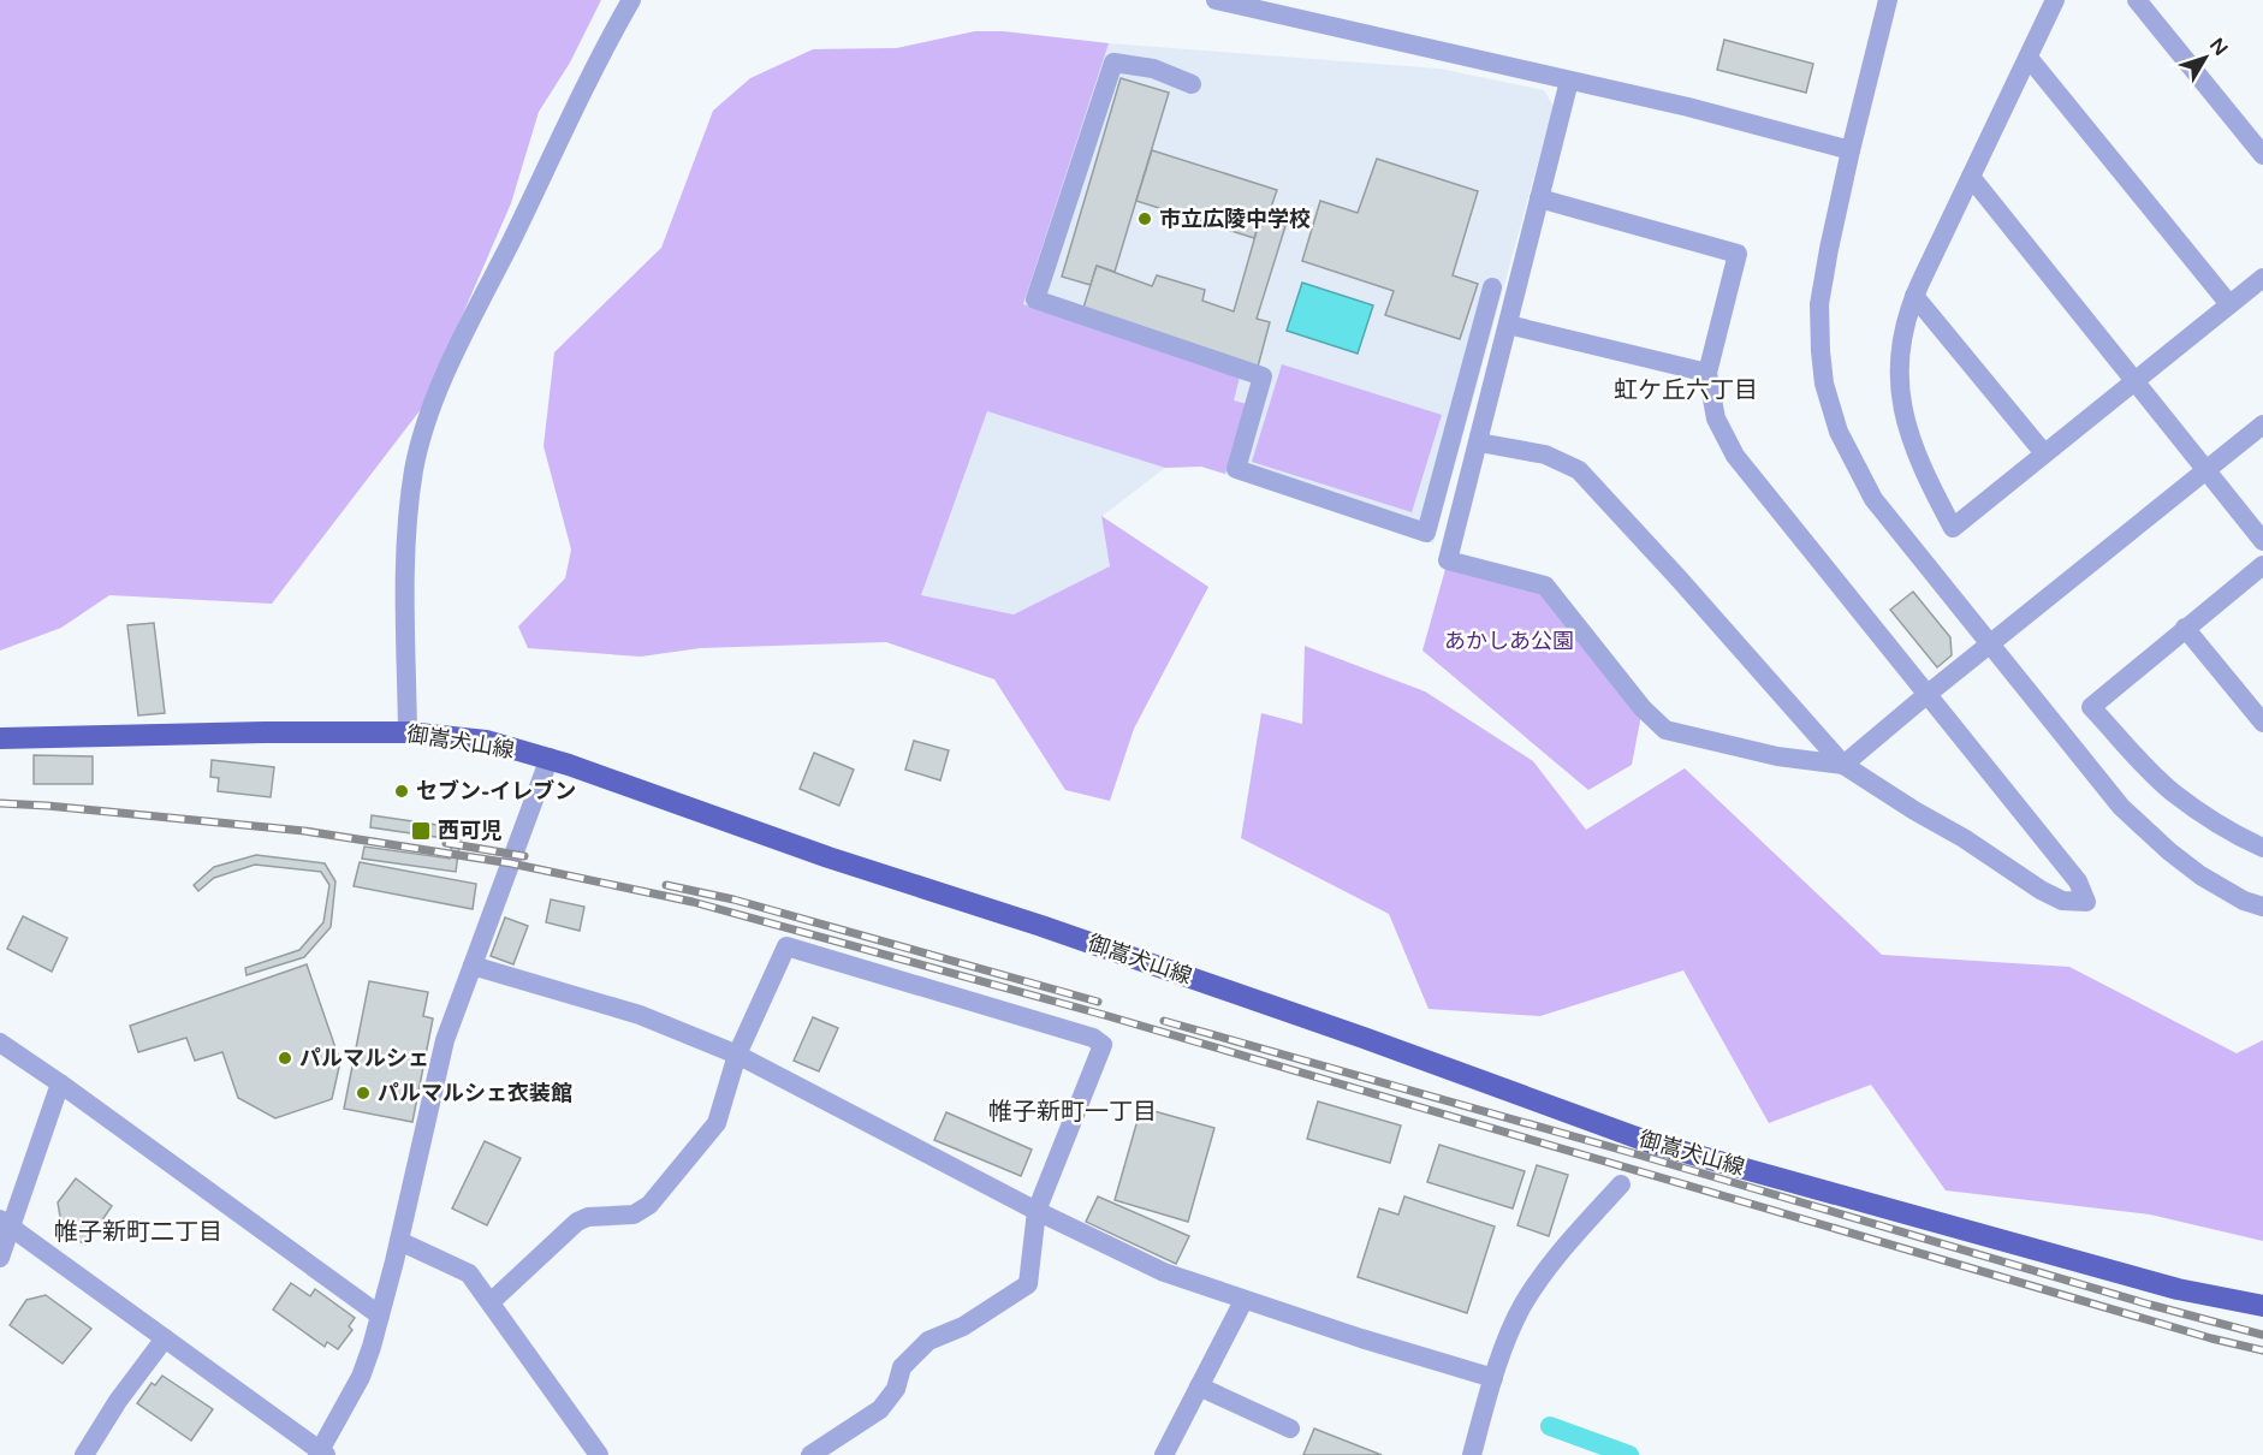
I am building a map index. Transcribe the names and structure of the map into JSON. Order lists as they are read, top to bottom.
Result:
{
  "streets": {
    "main road": ["御嵩犬山線"]
  },
  "districts": ["虹ケ丘六丁目", "帷子新町一丁目", "帷子新町二丁目"],
  "parks": ["あかしあ公園"],
  "places": {
    "other": [
      "市立広陵中学校",
      "セブン-イレブン",
      "パルマルシェ",
      "パルマルシェ衣装館"
    ],
    "transit": ["西可児"]
  },
  "north": "top right"
}
